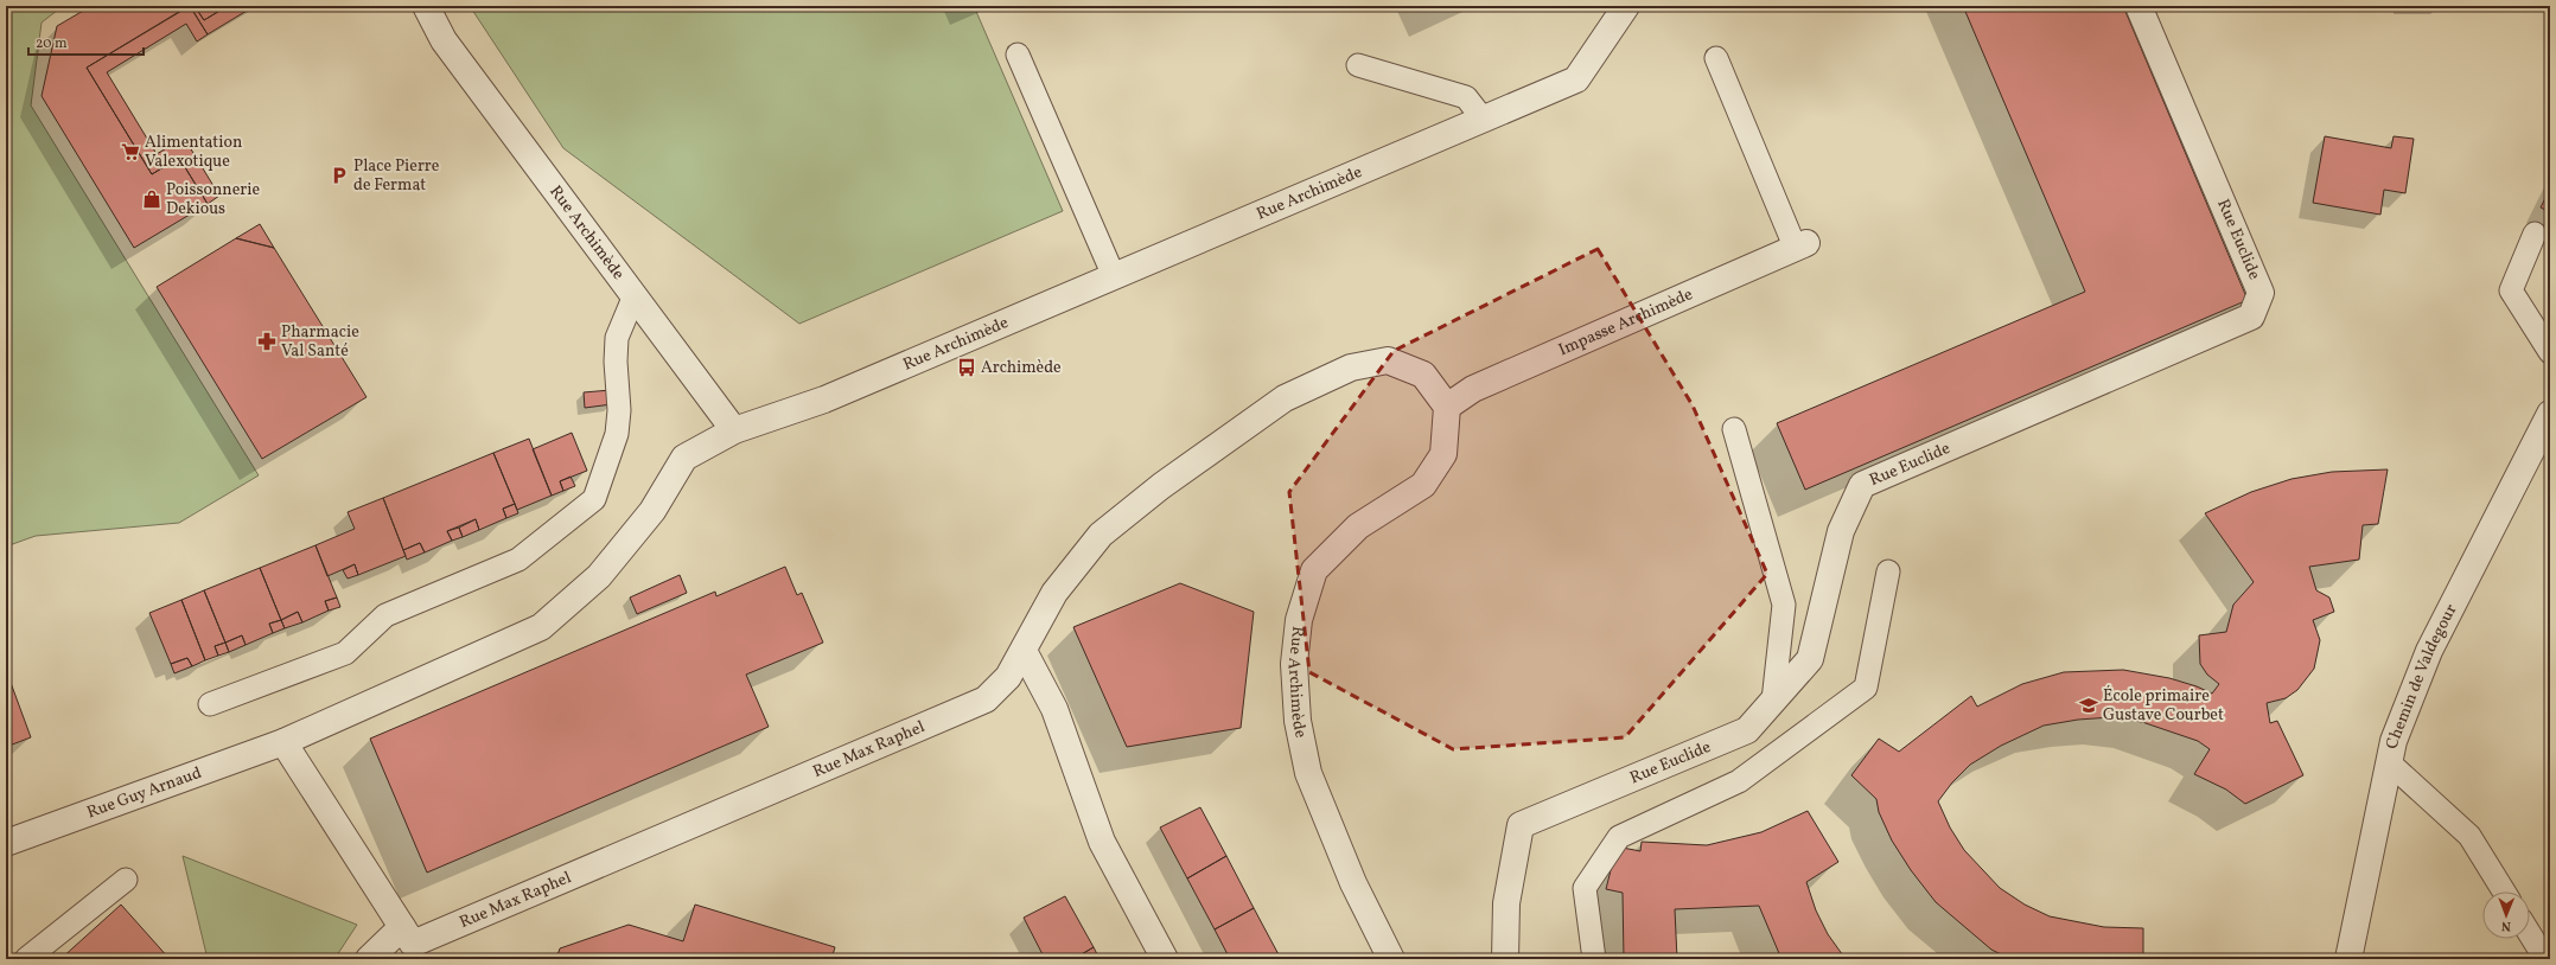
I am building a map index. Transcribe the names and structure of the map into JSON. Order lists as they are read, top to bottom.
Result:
{
  "streets": {
    "street": [
      "Rue Archimède",
      "Rue Euclide",
      "Impasse Archimède",
      "Chemin de Valdegour",
      "Rue Max Raphel",
      "Rue Guy Arnaud"
    ]
  },
  "crossings": [
    ["Rue Archimède", "Impasse Archimède"],
    ["Rue Max Raphel", "Rue Guy Arnaud"]
  ],
  "places": {
    "supermarket": ["Alimentation Valexotique"],
    "parking": ["Place Pierre de Fermat"],
    "shop": ["Poissonnerie Dekious"],
    "pharmacy": ["Pharmacie Val Santé"],
    "bus stop": ["Archimède"],
    "school or university": ["École primaire Gustave Courbet"]
  },
  "scale_bar": "20 m",
  "north": "bottom"
}
